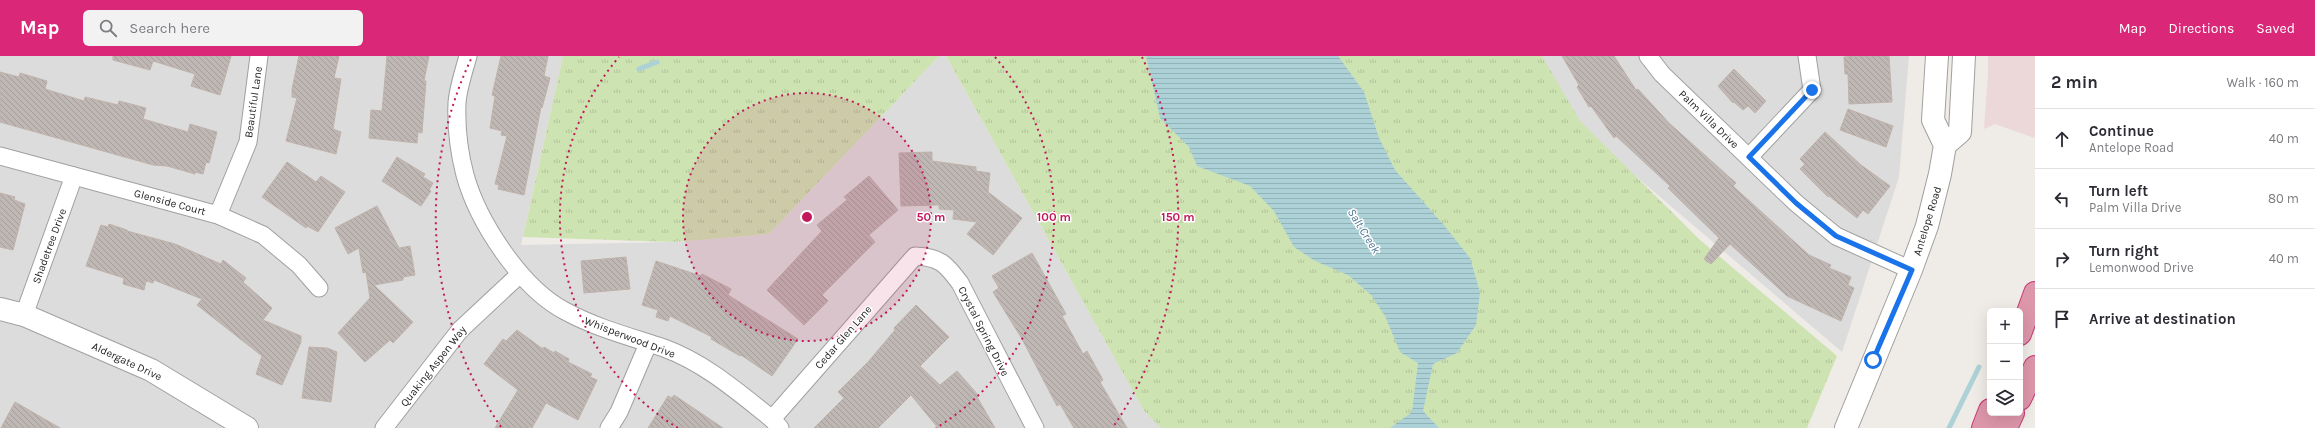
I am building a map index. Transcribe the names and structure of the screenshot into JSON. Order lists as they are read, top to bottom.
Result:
{
  "streets": {
    "street": [
      "Beautiful Lane",
      "Palm Villa Drive",
      "Glenside Court",
      "Antelope Road",
      "Shadetree Drive",
      "Crystal Spring Drive",
      "Whisperwood Drive",
      "Cedar Glen Lane",
      "Aldergate Drive",
      "Quaking Aspen Way"
    ]
  },
  "crossings": [
    ["Beautiful Lane", "Glenside Court"],
    ["Palm Villa Drive", "Antelope Road"],
    ["Glenside Court", "Shadetree Drive"],
    ["Shadetree Drive", "Aldergate Drive"],
    ["Crystal Spring Drive", "Cedar Glen Lane"],
    ["Whisperwood Drive", "Cedar Glen Lane"],
    ["Whisperwood Drive", "Quaking Aspen Way"]
  ],
  "water": ["Salt Creek"],
  "page": {
    "header": "Map",
    "search": "Search here",
    "nav": ["Map", "Directions", "Saved"],
    "heading": ["2 min", "Walk · 160 m"],
    "list": [
      ["Continue", "Antelope Road", "40 m"],
      ["Turn left", "Palm Villa Drive", "80 m"],
      ["Turn right", "Lemonwood Drive", "40 m"],
      "Arrive at destination"
    ],
    "map_buttons": ["+", "−"]
  },
  "rings": ["50 m", "100 m", "150 m"]
}
